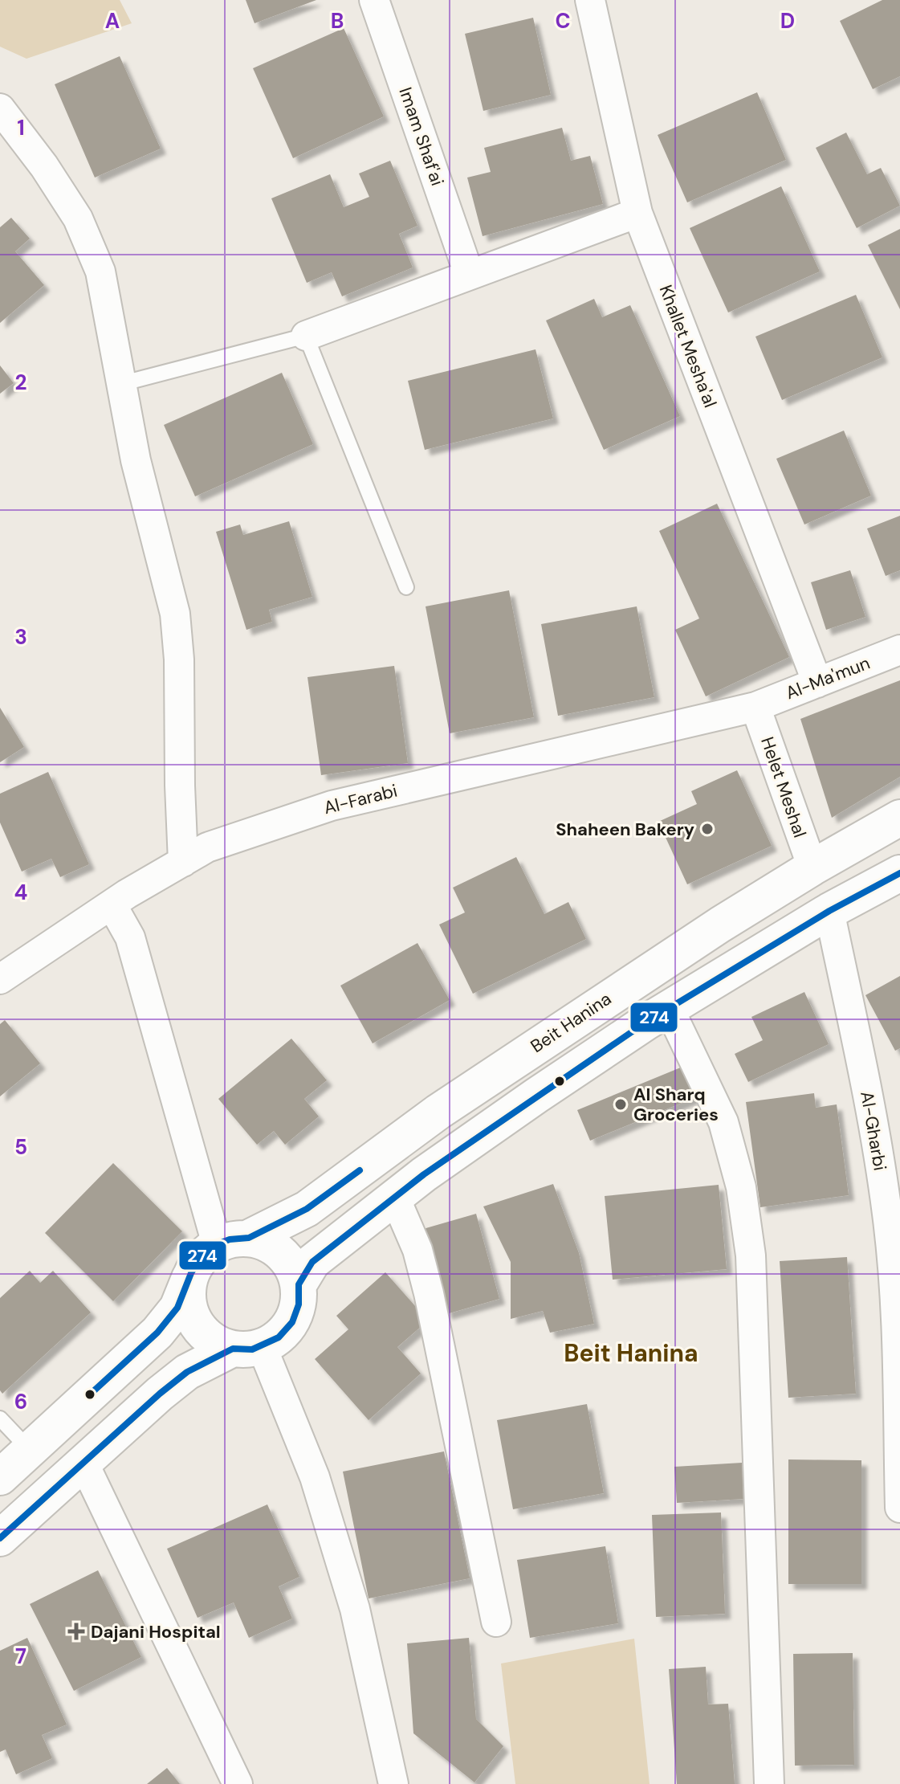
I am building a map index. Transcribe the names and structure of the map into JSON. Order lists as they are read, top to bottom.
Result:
{
  "streets": {
    "street": [
      "Imam Shaf'ai",
      "Khallet Mesha'al",
      "Al-Ma'mun",
      "Helet Meshal",
      "Al-Farabi",
      "Beit Hanina",
      "Al-Gharbi"
    ]
  },
  "crossings": [
    ["Khallet Mesha'al", "Al-Ma'mun"],
    ["Al-Ma'mun", "Helet Meshal"],
    ["Al-Ma'mun", "Al-Farabi"],
    ["Helet Meshal", "Al-Farabi"],
    ["Helet Meshal", "Beit Hanina"]
  ],
  "districts": ["Beit Hanina"],
  "places": {
    "other": ["Shaheen Bakery", "Al Sharq Groceries"],
    "health": ["Dajani Hospital"]
  },
  "lines": ["transit line 274"],
  "grid": {
    "columns": [
      "A",
      "B",
      "C",
      "D"
    ],
    "rows": [
      "1",
      "2",
      "3",
      "4",
      "5",
      "6",
      "7"
    ]
  }
}
